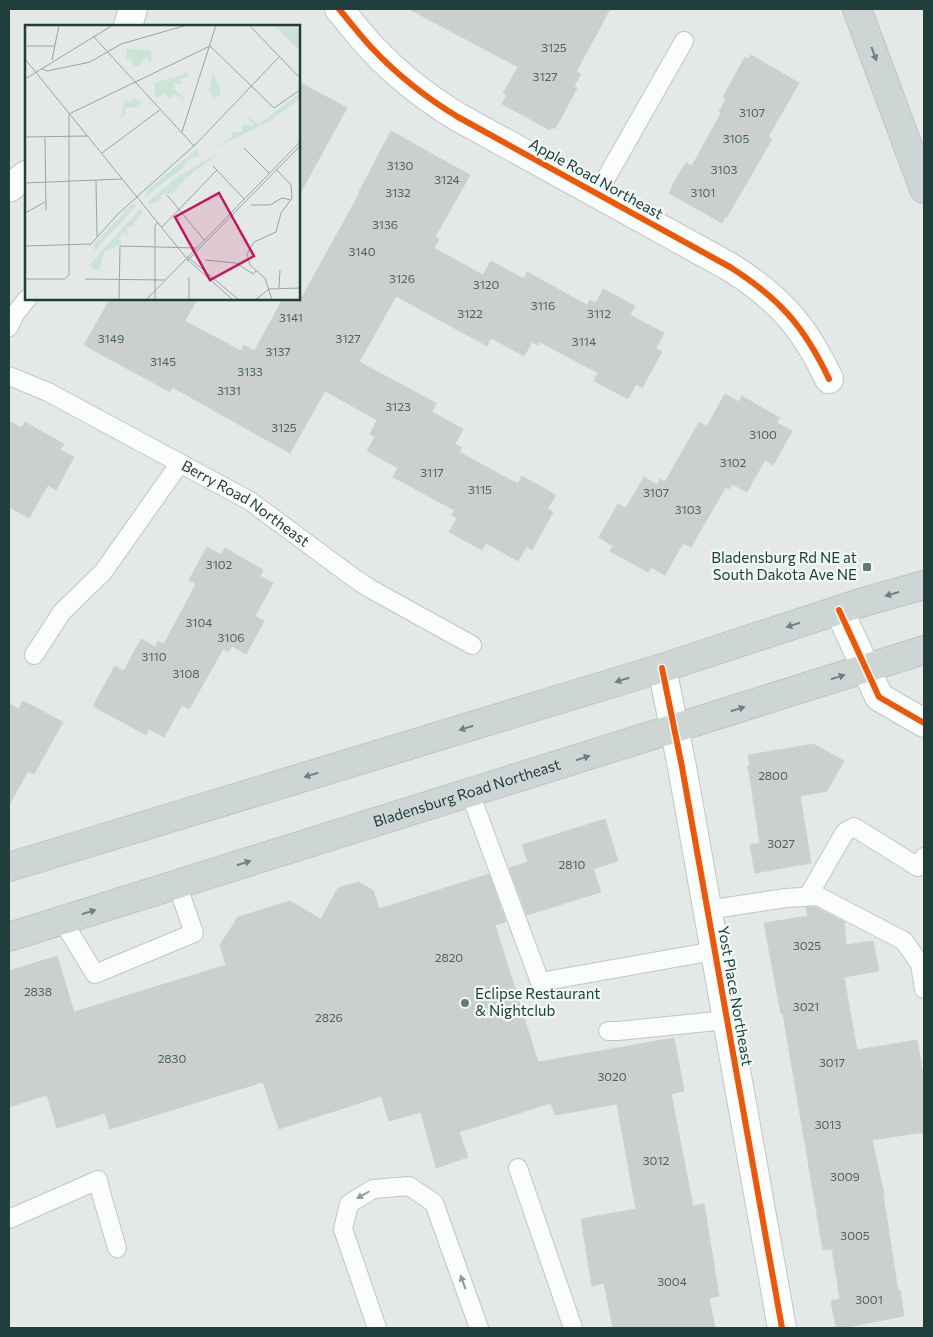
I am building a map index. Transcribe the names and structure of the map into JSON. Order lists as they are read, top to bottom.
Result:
{
  "streets": {
    "main road": ["Bladensburg Road Northeast"],
    "street": ["Apple Road Northeast", "Yost Place Northeast"],
    "lane": ["Berry Road Northeast"]
  },
  "crossings": [
    ["Bladensburg Road Northeast", "Yost Place Northeast"]
  ],
  "places": {
    "transit": ["Bladensburg Rd NE at South Dakota Ave NE"],
    "other": ["Eclipse Restaurant & Nightclub"]
  },
  "house_numbers": [
    "3125",
    "3127",
    "3107",
    "3105",
    "3130",
    "3103",
    "3124",
    "3132",
    "3101",
    "3136",
    "3140",
    "3126",
    "3120",
    "3116",
    "3122",
    "3112",
    "3141",
    "3149",
    "3127",
    "3114",
    "3137",
    "3145",
    "3133",
    "3131",
    "3123",
    "3125",
    "3100",
    "3102",
    "3117",
    "3115",
    "3107",
    "3103",
    "3102",
    "3104",
    "3106",
    "3110",
    "3108",
    "2800",
    "3027",
    "2810",
    "3025",
    "2820",
    "2838",
    "3021",
    "2826",
    "2830",
    "3017",
    "3020",
    "3013",
    "3012",
    "3009",
    "3005",
    "3004",
    "3001"
  ]
}
